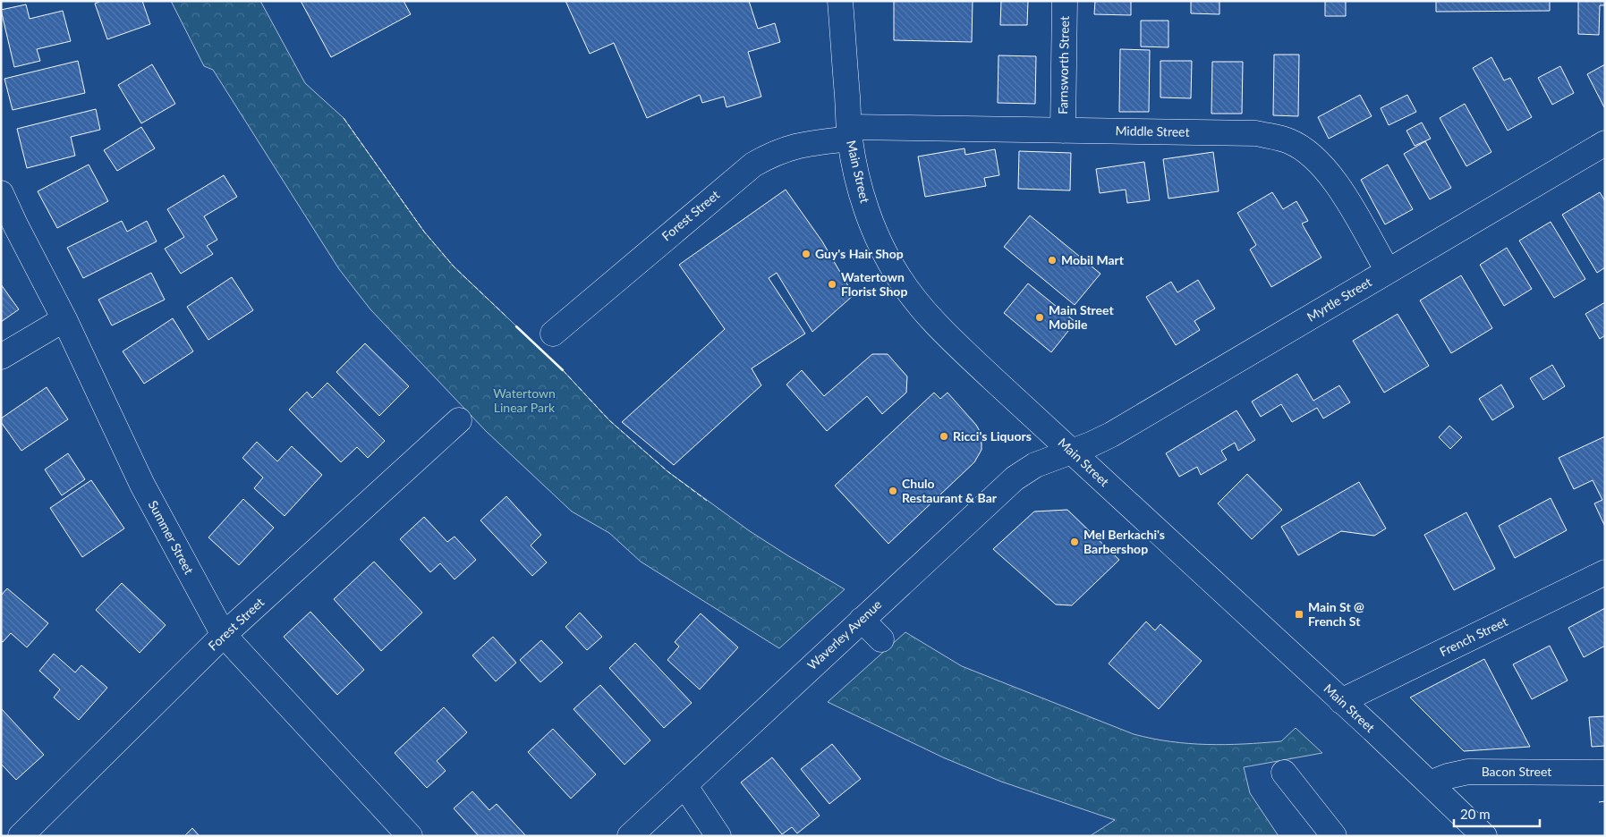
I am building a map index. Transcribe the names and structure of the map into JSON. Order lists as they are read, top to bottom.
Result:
{
  "streets": {
    "street": [
      "Farnsworth Street",
      "Middle Street",
      "Main Street",
      "Forest Street",
      "Myrtle Street",
      "Summer Street",
      "Waverley Avenue",
      "French Street",
      "Bacon Street"
    ]
  },
  "crossings": [
    ["Farnsworth Street", "Middle Street"],
    ["Middle Street", "Main Street"],
    ["Middle Street", "Forest Street"],
    ["Middle Street", "Myrtle Street"],
    ["Main Street", "Forest Street"],
    ["Main Street", "Myrtle Street"],
    ["Main Street", "Waverley Avenue"],
    ["Main Street", "French Street"],
    ["Main Street", "Bacon Street"],
    ["Forest Street", "Summer Street"],
    ["Myrtle Street", "Waverley Avenue"]
  ],
  "parks": ["Watertown Linear Park"],
  "places": {
    "other": [
      "Guy's Hair Shop",
      "Mobil Mart",
      "Watertown Florist Shop",
      "Main Street Mobile",
      "Ricci's Liquors",
      "Chulo Restaurant & Bar",
      "Mel Berkachi's Barbershop"
    ],
    "transit": ["Main St @ French St"]
  },
  "scale_bar": "20 m"
}
